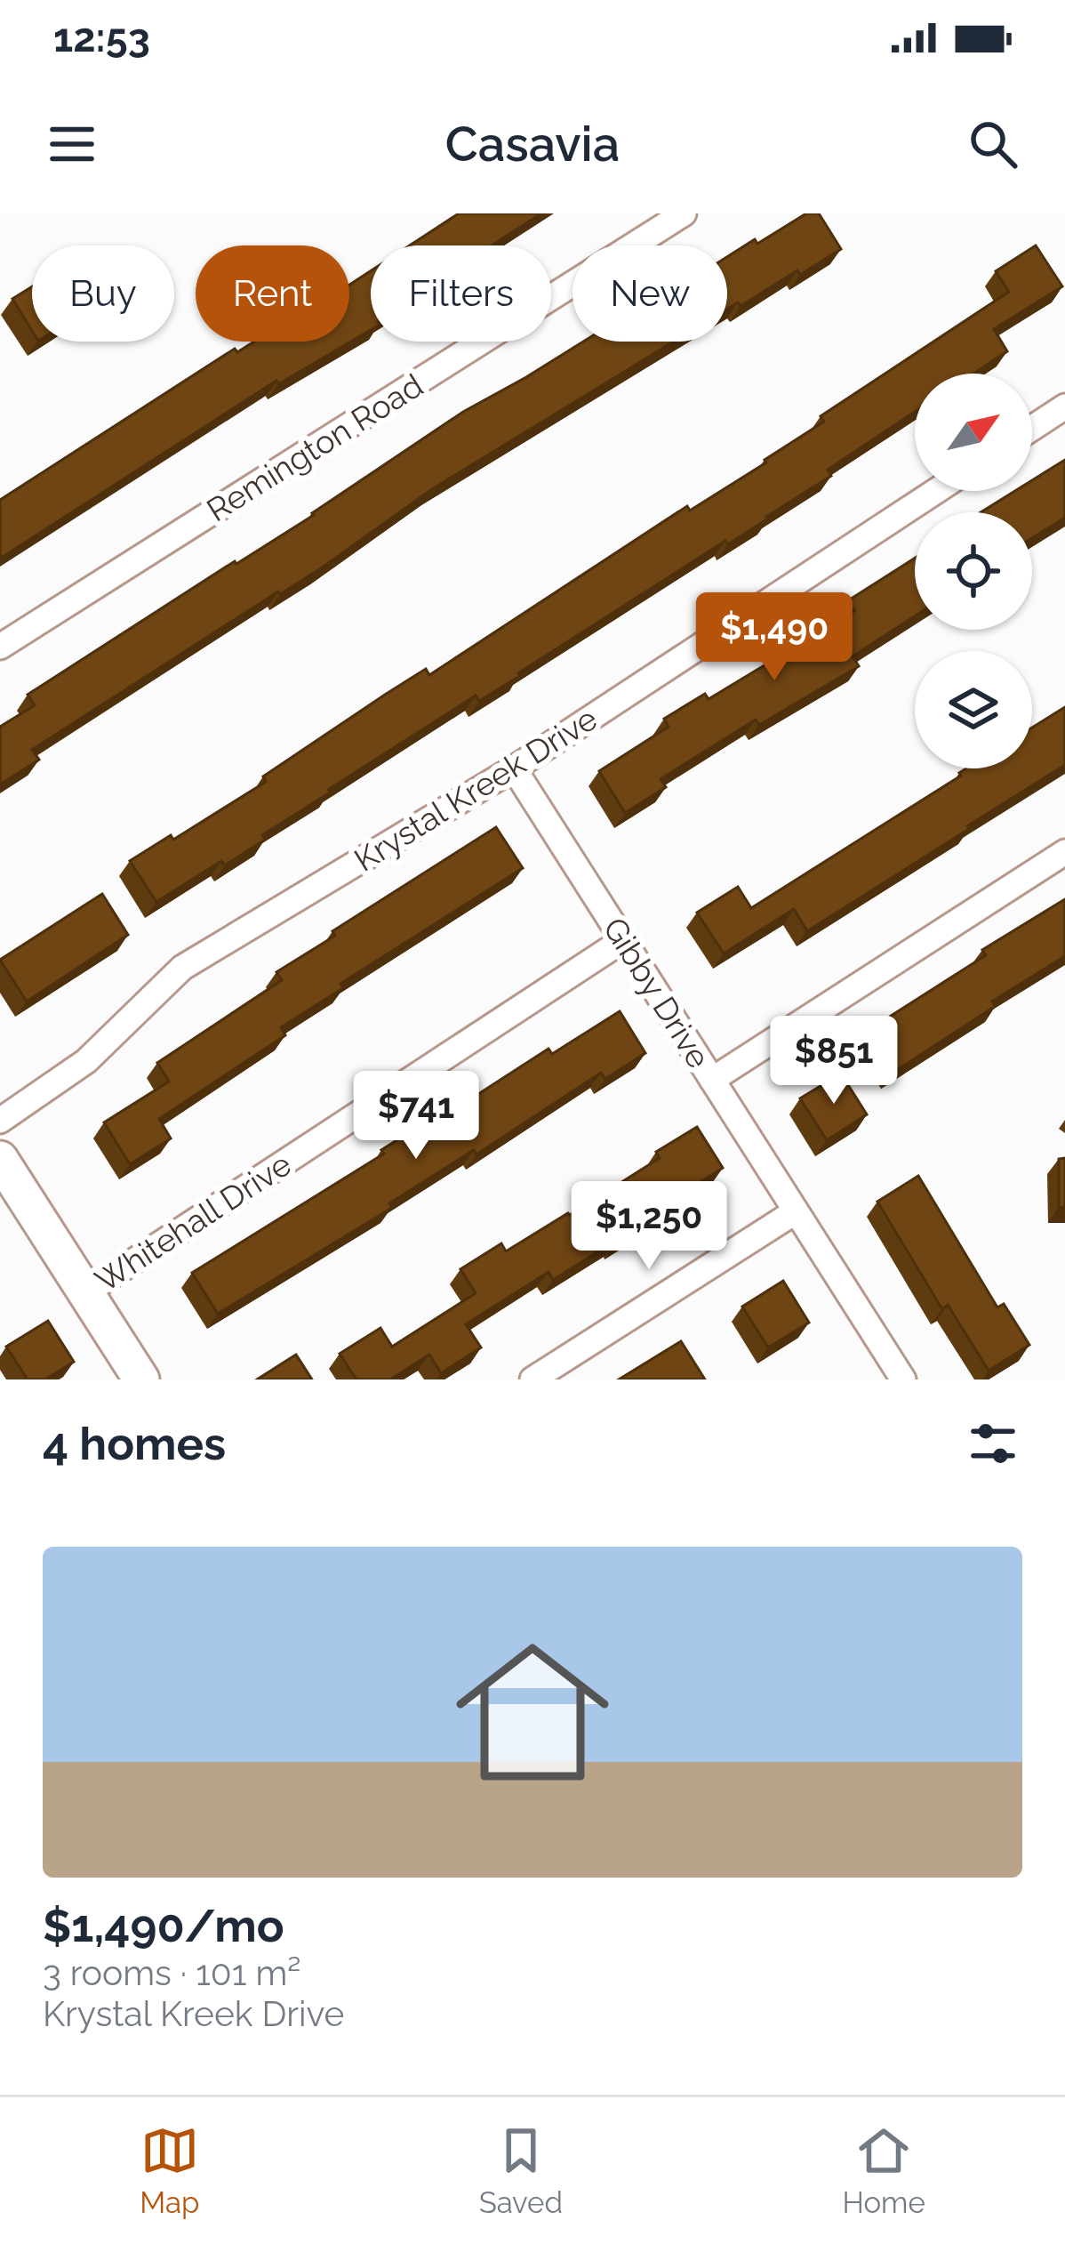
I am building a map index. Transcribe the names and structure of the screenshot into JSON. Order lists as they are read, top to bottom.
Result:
{
  "streets": {
    "street": [
      "Remington Road",
      "Krystal Kreek Drive",
      "Gibby Drive",
      "Whitehall Drive"
    ]
  },
  "crossings": [
    ["Krystal Kreek Drive", "Gibby Drive"],
    ["Gibby Drive", "Whitehall Drive"]
  ],
  "north": "top right",
  "page": {
    "status": "12:53",
    "header": "Casavia",
    "chip": [
      "Buy",
      "Rent",
      "Filters",
      "New"
    ],
    "price": [
      "$1,490",
      "$851",
      "$741",
      "$1,250"
    ],
    "heading": "4 homes",
    "list": [
      {
        "name": "$1,490/mo",
        "note": "3 rooms · 101 m² · Krystal Kreek Drive"
      }
    ],
    "tabs": ["Map", "Saved", "Home"]
  }
}
